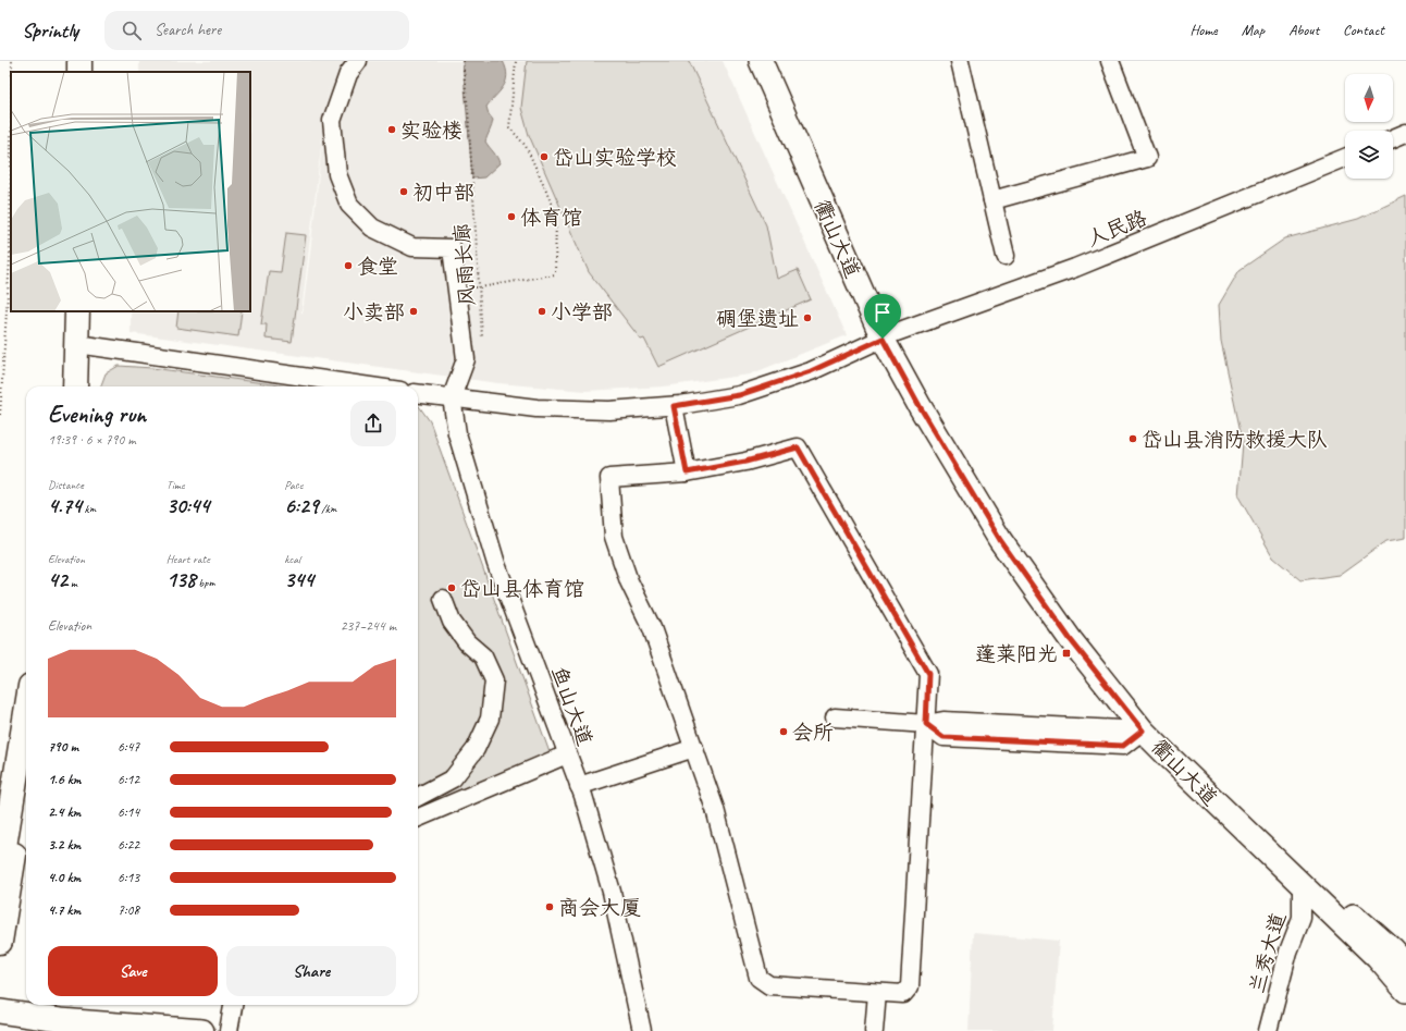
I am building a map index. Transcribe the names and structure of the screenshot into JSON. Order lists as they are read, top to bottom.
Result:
{
  "streets": {
    "main road": ["衢山大道"],
    "street": ["人民路", "鱼山大道", "兰秀大道"],
    "path": ["风雨长廊"]
  },
  "crossings": [
    ["人民路", "衢山大道"],
    ["人民路", "鱼山大道"],
    ["衢山大道", "兰秀大道"]
  ],
  "places": {
    "other": [
      "实验楼",
      "岱山实验学校",
      "初中部",
      "体育馆",
      "食堂",
      "小卖部",
      "小学部",
      "碉堡遗址",
      "岱山县消防救援大队",
      "岱山县体育馆",
      "会所",
      "商会大厦"
    ],
    "transit": ["蓬莱阳光"]
  },
  "north": "bottom",
  "page": {
    "header": "Sprintly",
    "search": "Search here",
    "nav": [
      "Home",
      "Map",
      "About",
      "Contact"
    ],
    "heading": ["Evening run", "19:39 · 6 × 790 m"],
    "stats": [
      ["Distance", "4.74 km"],
      ["Time", "30:44"],
      ["Pace", "6:29 /km"],
      ["Elevation", "42 m"],
      ["Heart rate", "138 bpm"],
      ["kcal", "344"]
    ],
    "chart": ["Elevation", "237–244 m"],
    "list": [
      {
        "name": "790 m",
        "note": "6:47"
      },
      {
        "name": "1.6 km",
        "note": "6:12"
      },
      {
        "name": "2.4 km",
        "note": "6:14"
      },
      {
        "name": "3.2 km",
        "note": "6:22"
      },
      {
        "name": "4.0 km",
        "note": "6:13"
      },
      {
        "name": "4.7 km",
        "note": "7:08"
      }
    ],
    "buttons": ["Save", "Share"]
  }
}
